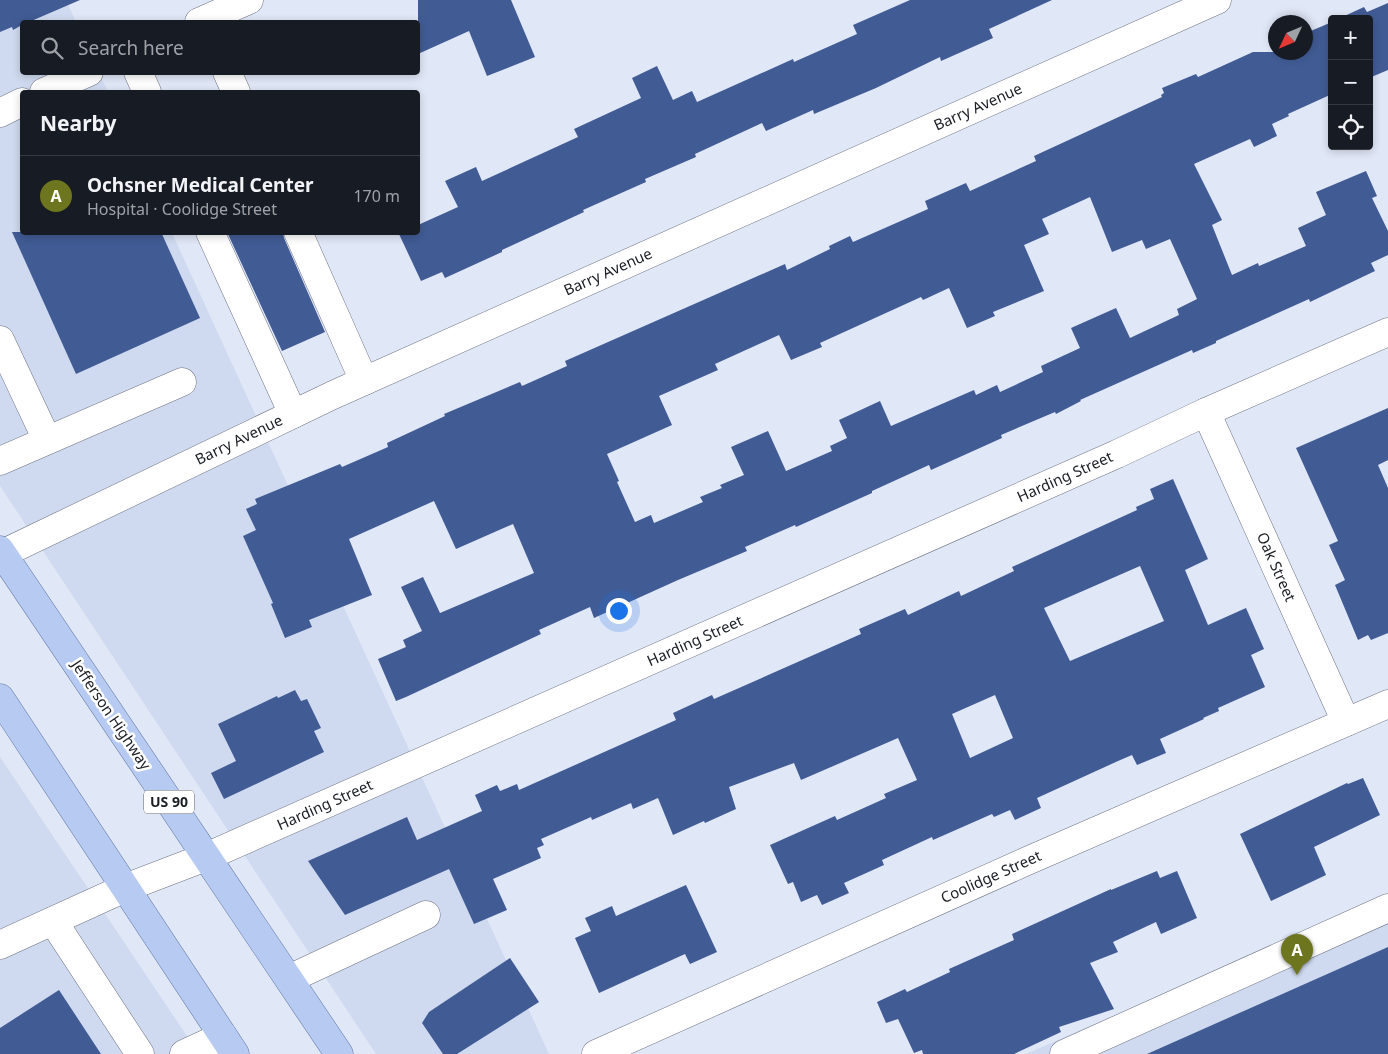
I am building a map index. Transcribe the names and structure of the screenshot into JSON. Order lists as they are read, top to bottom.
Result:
{
  "streets": {
    "main road": ["Jefferson Highway", "US 90"],
    "street": [
      "Barry Avenue",
      "Harding Street",
      "Oak Street",
      "Coolidge Street"
    ]
  },
  "crossings": [
    ["Barry Avenue", "Jefferson Highway"],
    ["Harding Street", "Oak Street"],
    ["Harding Street", "Jefferson Highway"],
    ["Oak Street", "Coolidge Street"]
  ],
  "north": "bottom left",
  "page": {
    "map_buttons": ["+", "−"],
    "search": "Search here",
    "heading": "Nearby",
    "list": [
      {
        "mark": "A",
        "name": "Ochsner Medical Center",
        "note": "Hospital · Coolidge Street",
        "value": "170 m"
      }
    ],
    "pins": "A"
  }
}
